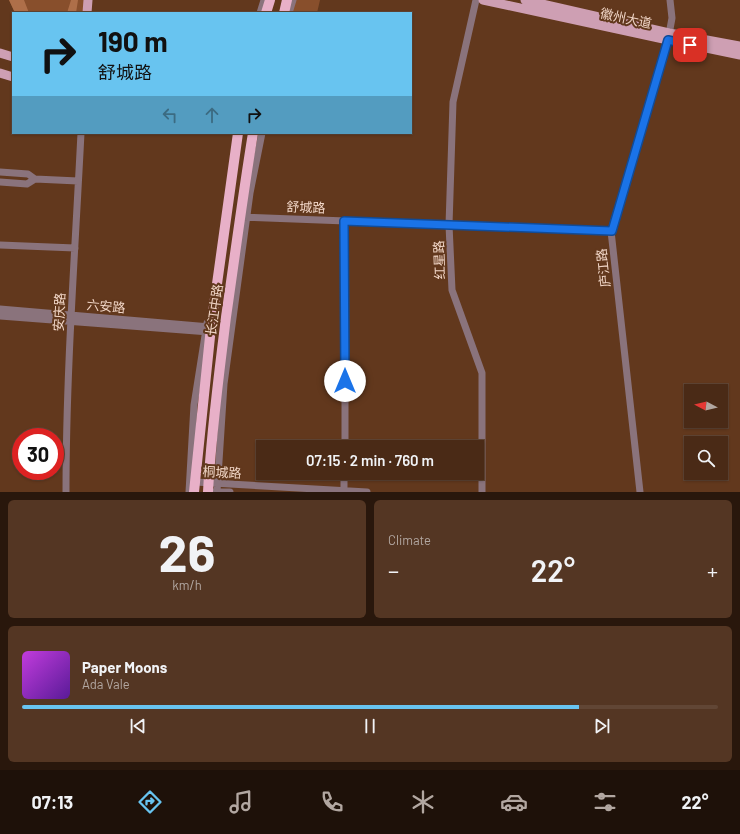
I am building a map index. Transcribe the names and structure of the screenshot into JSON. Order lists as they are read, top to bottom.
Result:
{
  "streets": {
    "highway": ["长江中路"],
    "main road": ["徽州大道"],
    "street": [
      "舒城路",
      "红星路",
      "庐江路",
      "六安路",
      "安庆路",
      "桐城路"
    ]
  },
  "crossings": [
    ["徽州大道", "庐江路"],
    ["舒城路", "红星路"],
    ["舒城路", "庐江路"],
    ["舒城路", "长江中路"],
    ["六安路", "长江中路"],
    ["六安路", "安庆路"],
    ["长江中路", "桐城路"]
  ],
  "north": "left",
  "page": {
    "turn": ["190 m", "舒城路"],
    "limit": "30",
    "trip": "07:15 · 2 min · 760 m",
    "tile": [
      ["26", "km/h"],
      "Climate"
    ],
    "heat": ["−", "22°", "+"],
    "song": ["Paper Moons", "Ada Vale"],
    "tabs": ["07:13", "22°"]
  }
}
